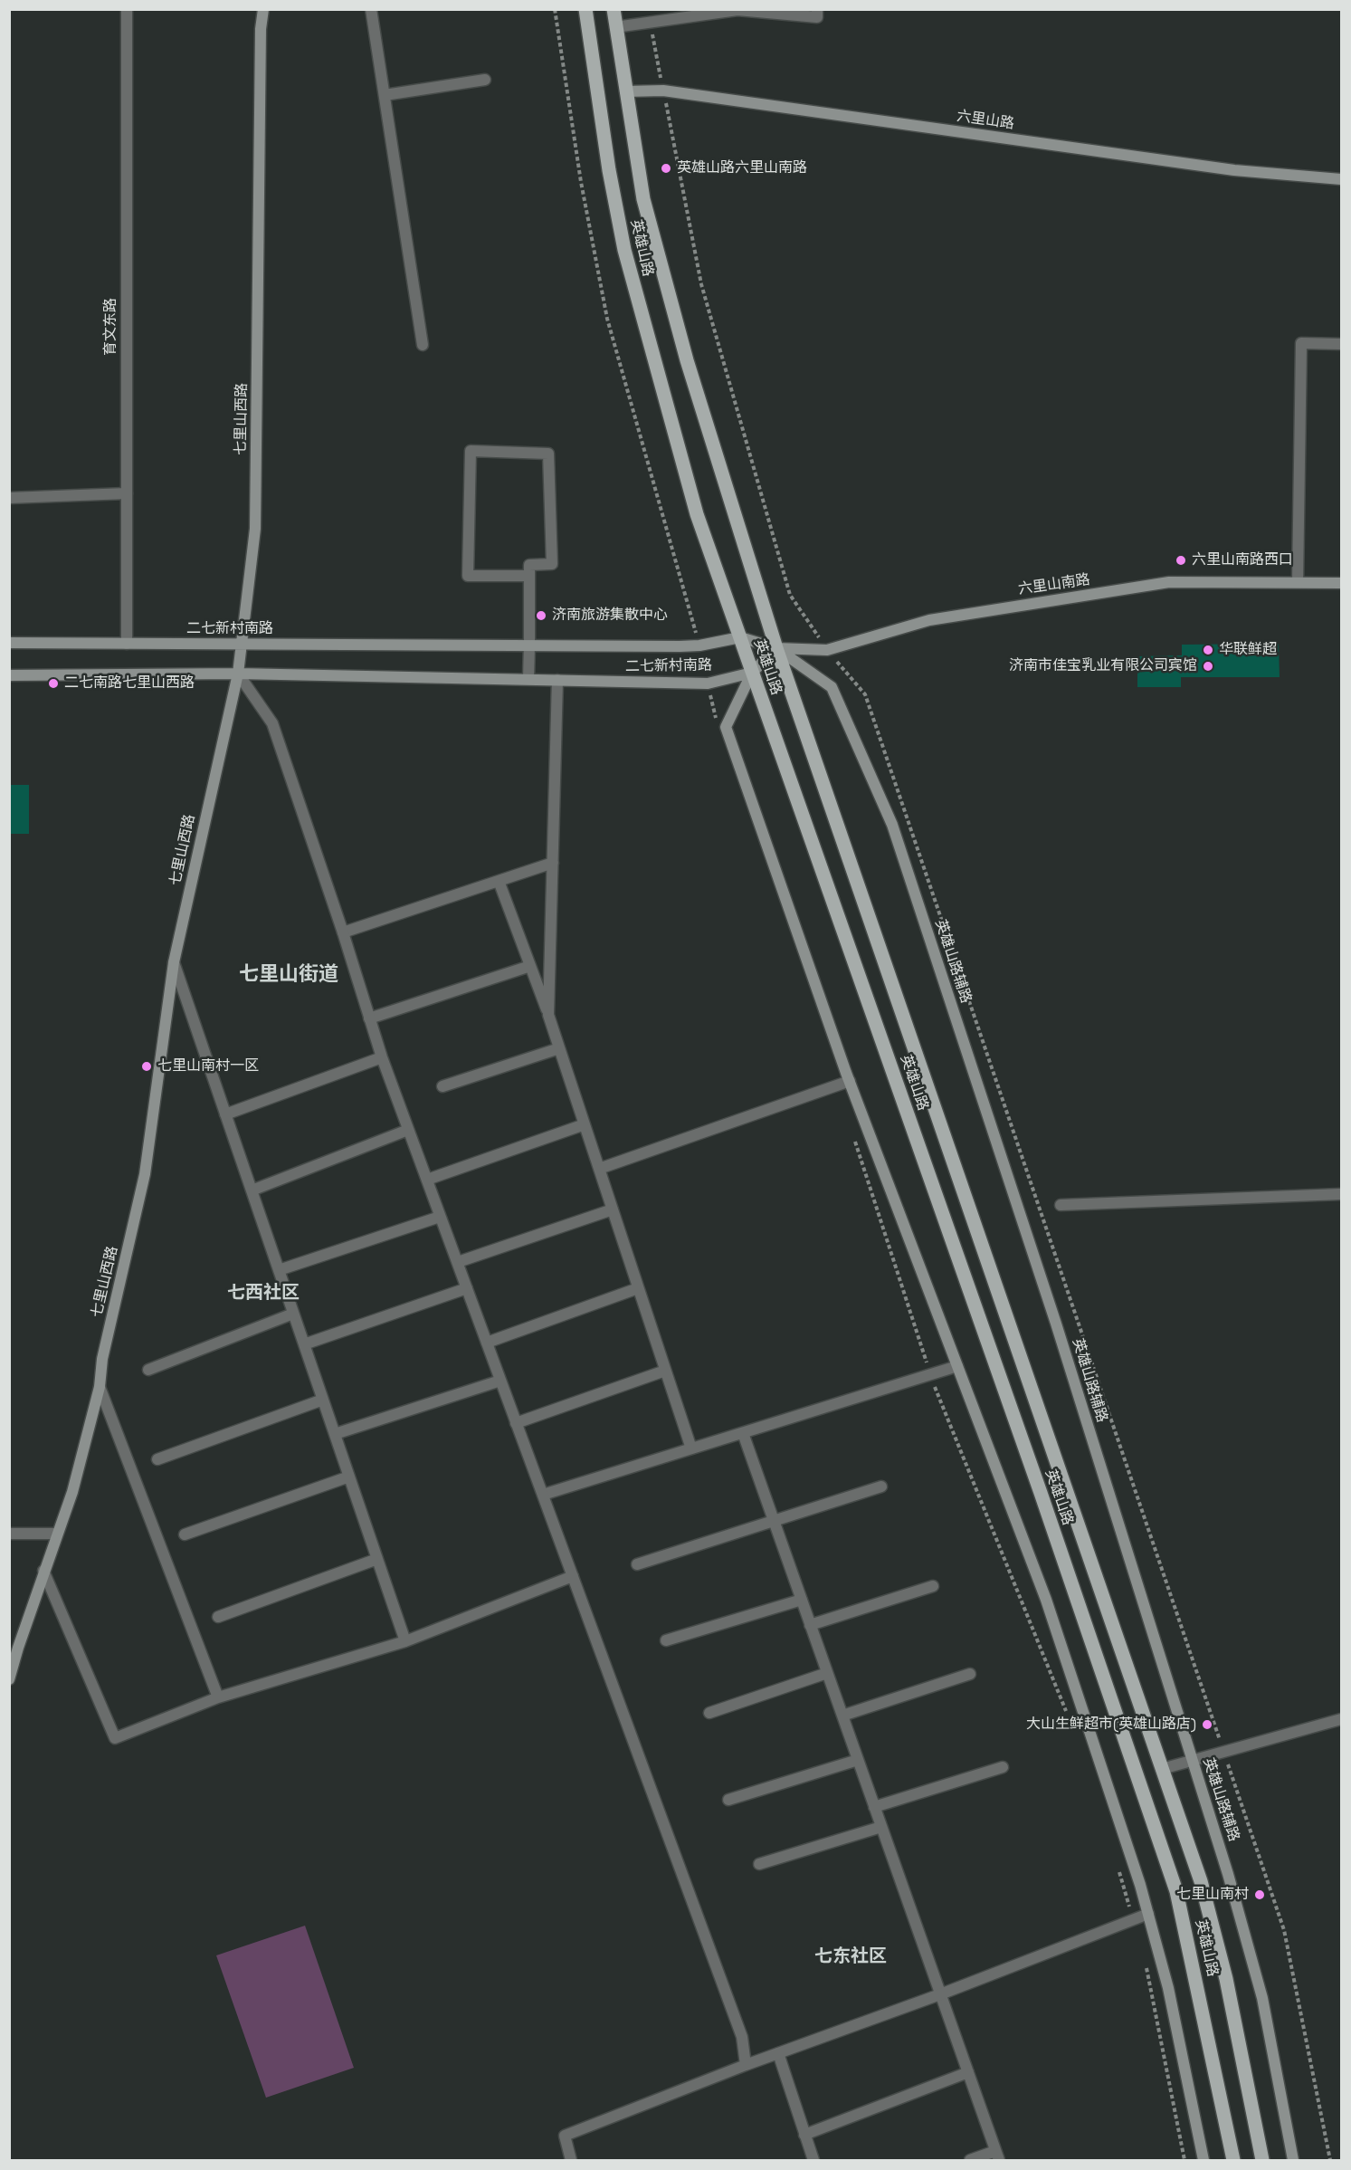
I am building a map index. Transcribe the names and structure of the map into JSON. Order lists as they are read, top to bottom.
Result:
{
  "streets": {
    "main road": ["英雄山路"],
    "street": [
      "六里山路",
      "育文东路",
      "七里山西路",
      "六里山南路",
      "二七新村南路",
      "英雄山路辅路"
    ]
  },
  "crossings": [
    ["六里山路", "英雄山路"],
    ["英雄山路", "六里山南路"],
    ["英雄山路", "二七新村南路"],
    ["英雄山路", "英雄山路辅路"],
    ["育文东路", "二七新村南路"],
    ["七里山西路", "二七新村南路"],
    ["六里山南路", "二七新村南路"],
    ["六里山南路", "英雄山路辅路"],
    ["二七新村南路", "英雄山路辅路"]
  ],
  "districts": ["七里山街道", "七西社区", "七东社区"],
  "places": [
    "英雄山路六里山南路",
    "六里山南路西口",
    "济南旅游集散中心",
    "华联鲜超",
    "济南市佳宝乳业有限公司宾馆",
    "二七南路七里山西路",
    "七里山南村一区",
    "大山生鲜超市(英雄山路店)",
    "七里山南村"
  ]
}
